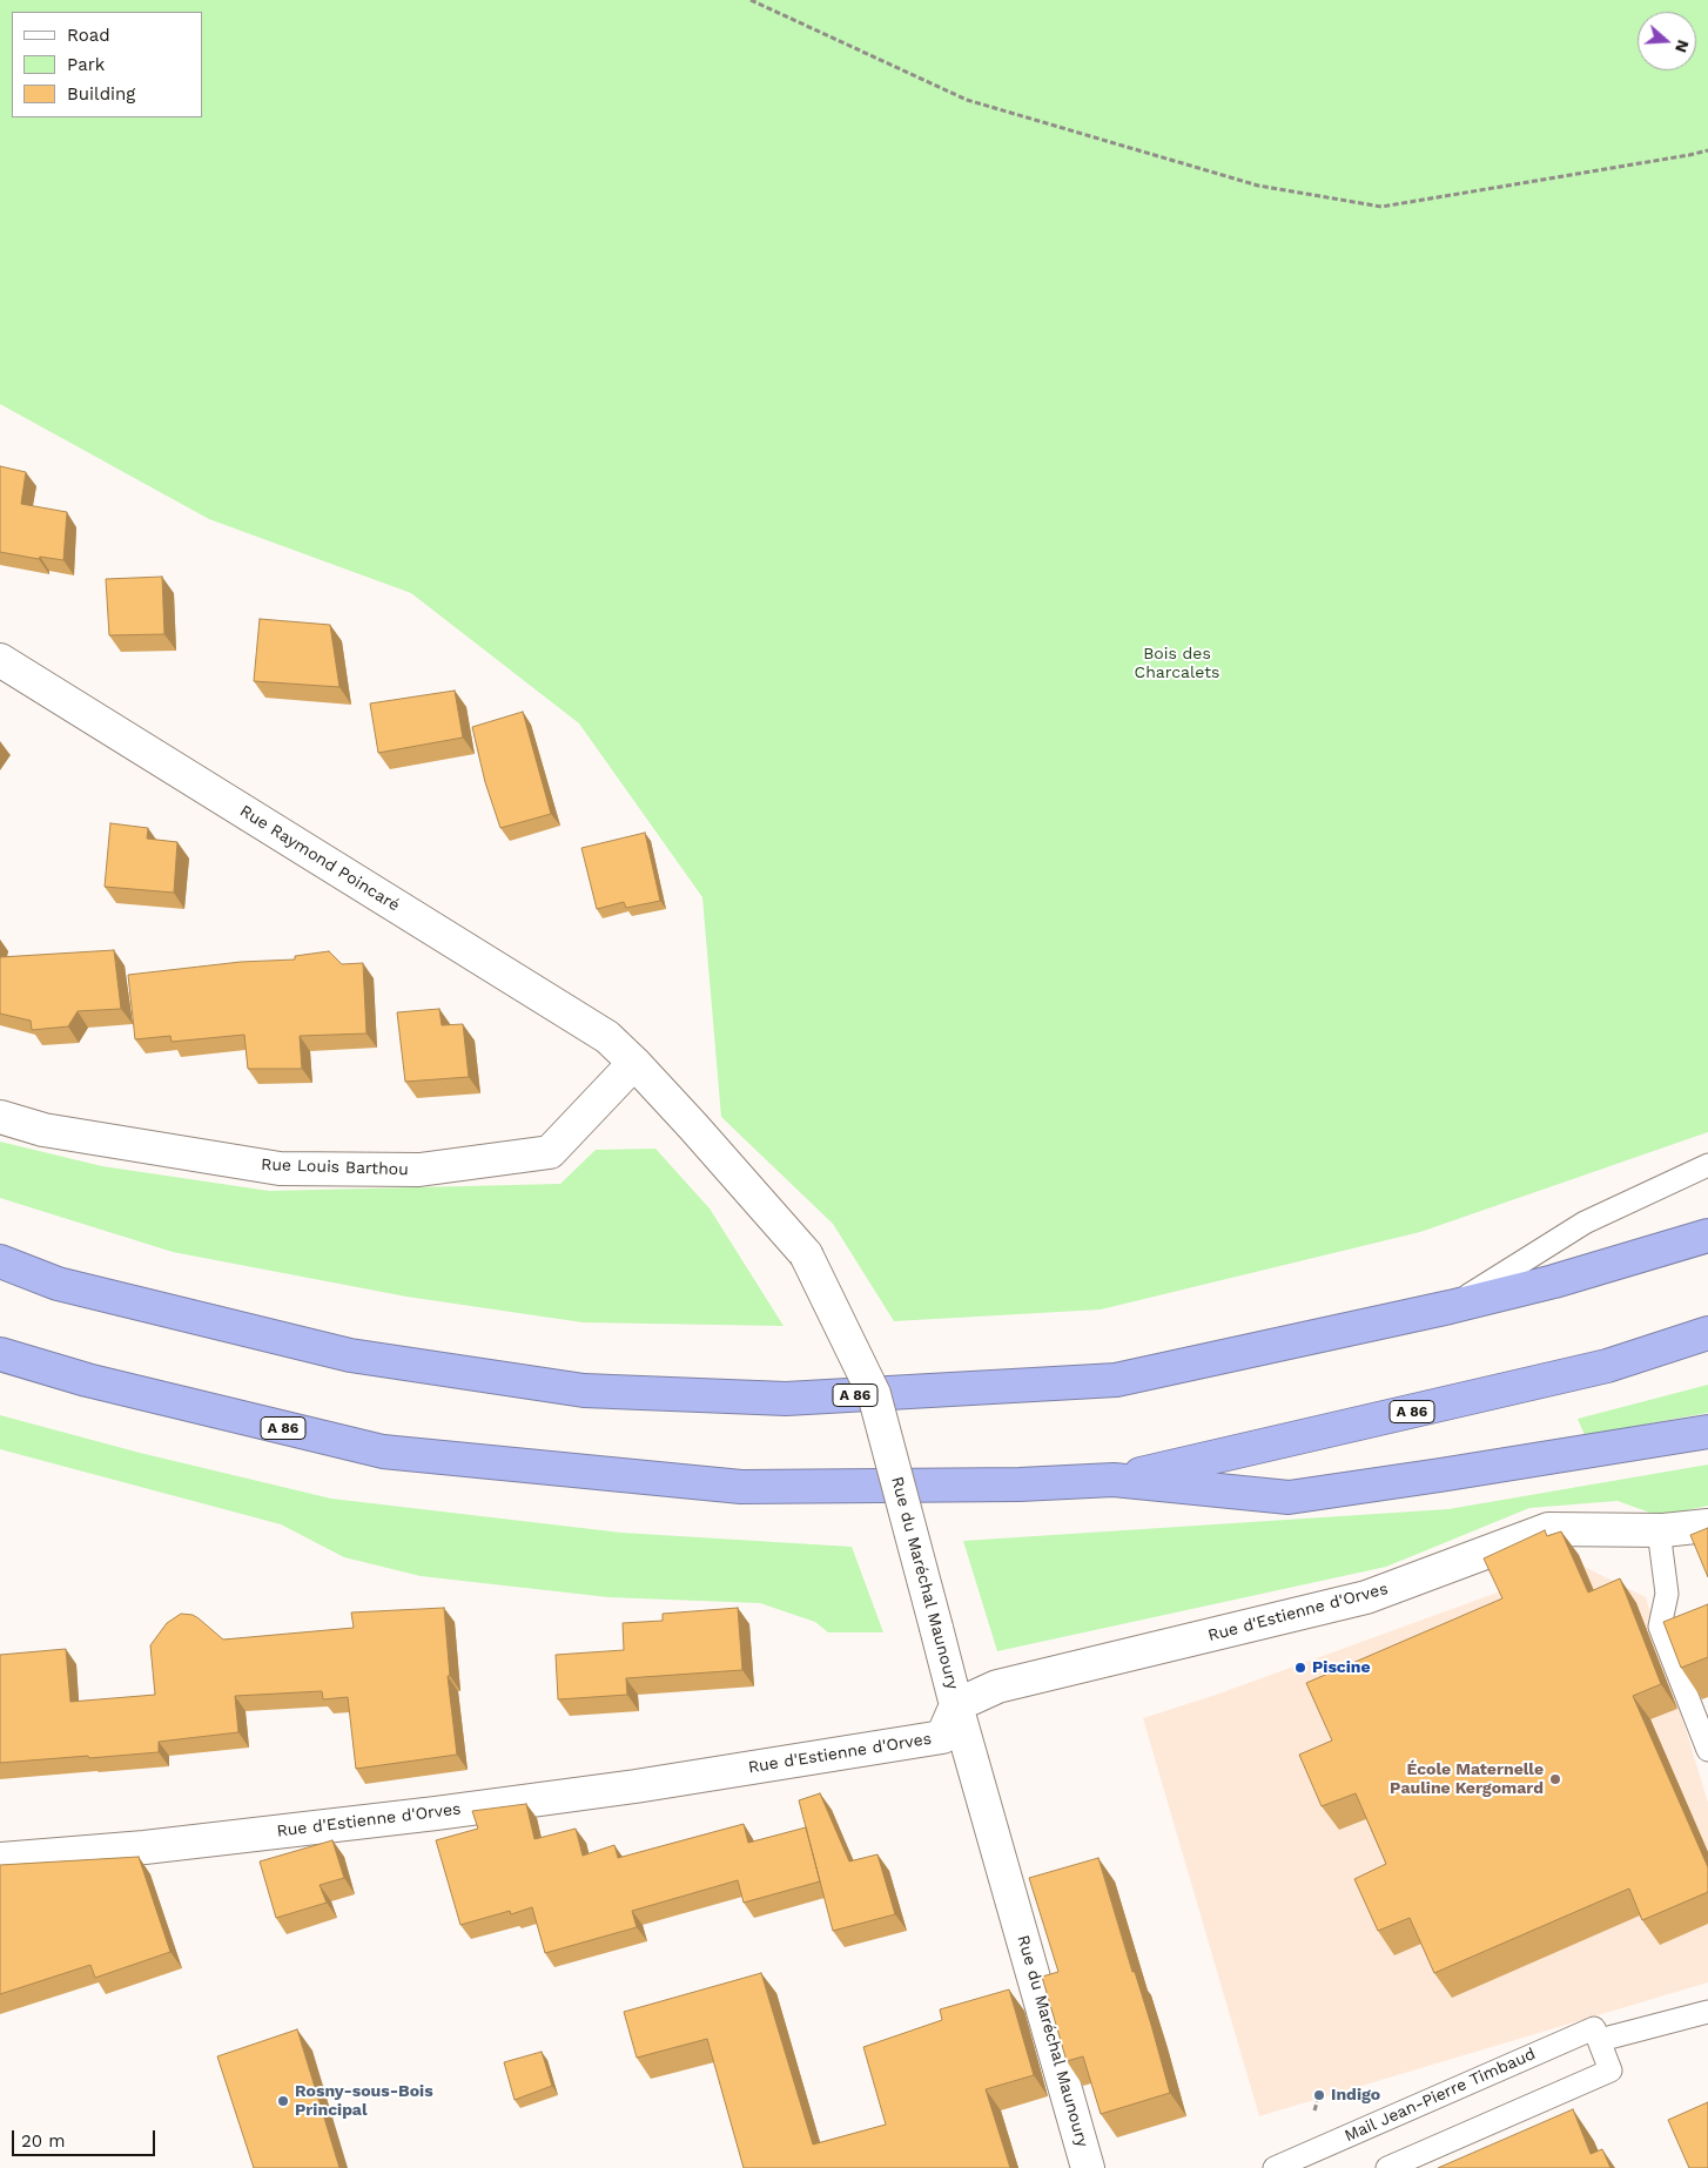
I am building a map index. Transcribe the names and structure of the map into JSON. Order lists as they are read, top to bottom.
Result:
{
  "streets": {
    "highway": ["A 86"],
    "street": [
      "Rue Raymond Poincaré",
      "Rue Louis Barthou",
      "Rue du Maréchal Maunoury",
      "Rue d'Estienne d'Orves"
    ],
    "lane": ["Mail Jean-Pierre Timbaud"]
  },
  "crossings": [
    ["Rue Raymond Poincaré", "Rue Louis Barthou"],
    ["Rue Raymond Poincaré", "Rue du Maréchal Maunoury"],
    ["Rue Louis Barthou", "Rue du Maréchal Maunoury"],
    ["Rue du Maréchal Maunoury", "Rue d'Estienne d'Orves"]
  ],
  "parks": ["Bois des Charcalets"],
  "places": [
    "Piscine",
    "École Maternelle Pauline Kergomard",
    "Indigo",
    "Rosny-sous-Bois Principal"
  ],
  "legend": ["Road", "Park", "Building"],
  "scale_bar": "20 m",
  "north": "right"
}
